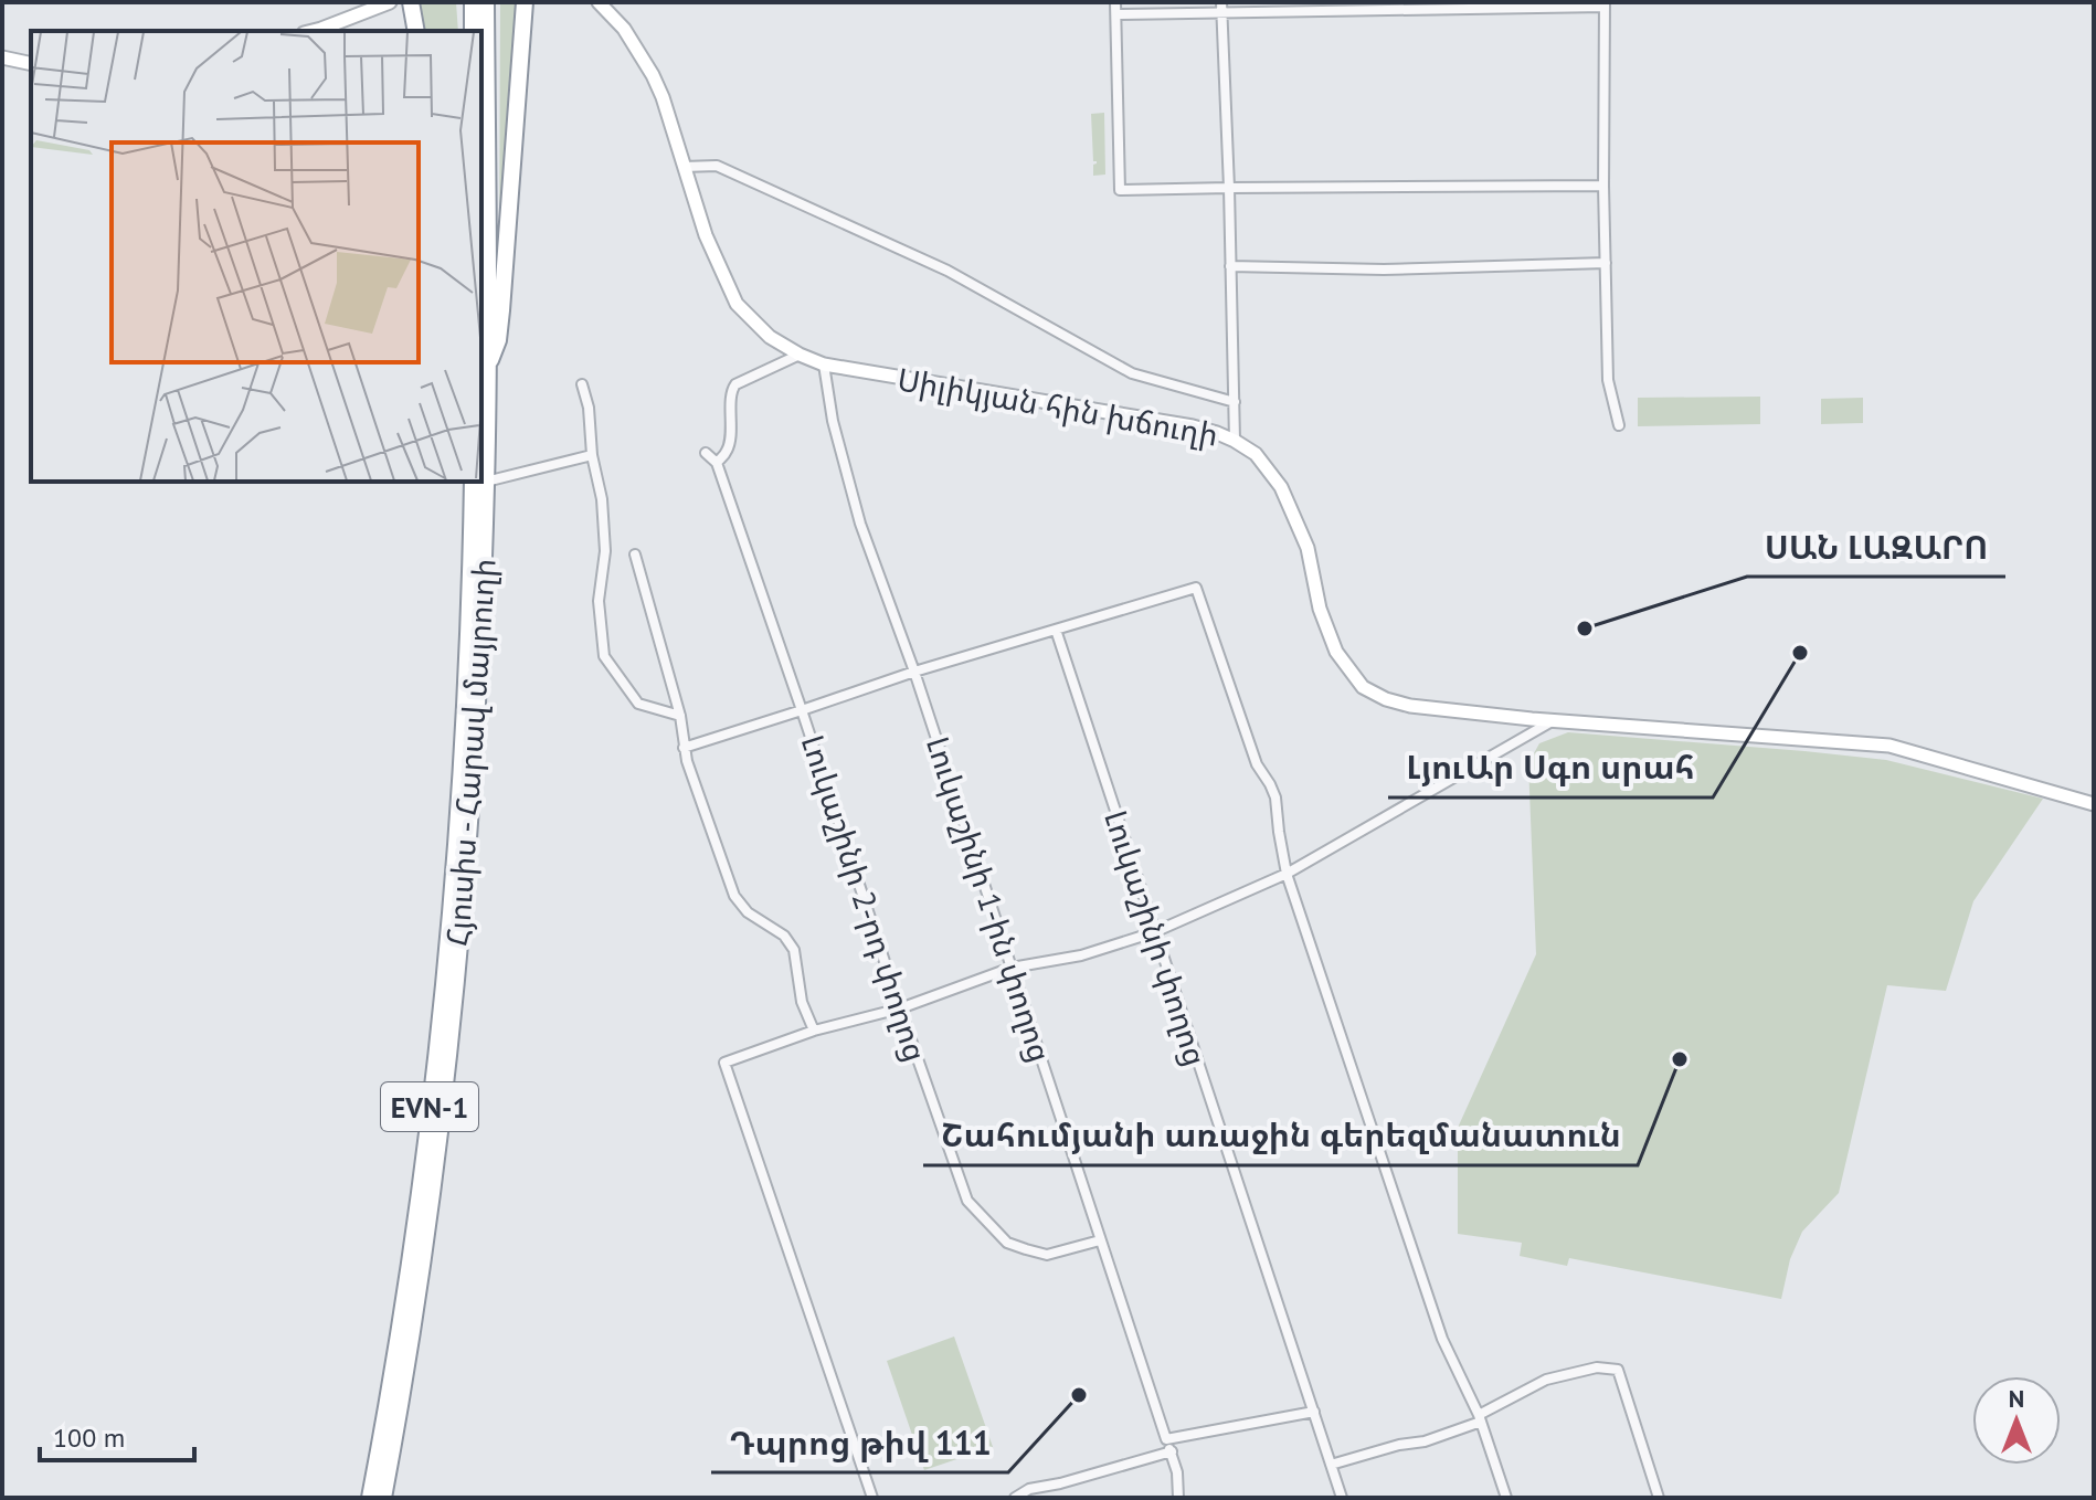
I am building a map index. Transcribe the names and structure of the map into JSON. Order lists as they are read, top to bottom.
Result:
{
  "streets": {
    "highway": ["Հյուսիս - Հարավ մայրուղի", "EVN-1"],
    "street": [
      "Սիլիկյան հին խճուղի",
      "Լուկաշինի 2-րդ փողոց",
      "Լուկաշինի 1-ին փողոց",
      "Լուկաշինի փողոց"
    ]
  },
  "crossings": [
    ["Սիլիկյան հին խճուղի", "Լուկաշինի 1-ին փողոց"],
    ["Լուկաշինի 2-րդ փողոց", "Լուկաշինի 1-ին փողոց"]
  ],
  "places": [
    "ՍԱՆ ԼԱԶԱՐՈ",
    "ԼյուԱր Սգո սրահ",
    "Շահումյանի առաջին գերեզմանատուն",
    "Դպրոց թիվ 111"
  ],
  "scale_bar": "100 m",
  "north": "top"
}
